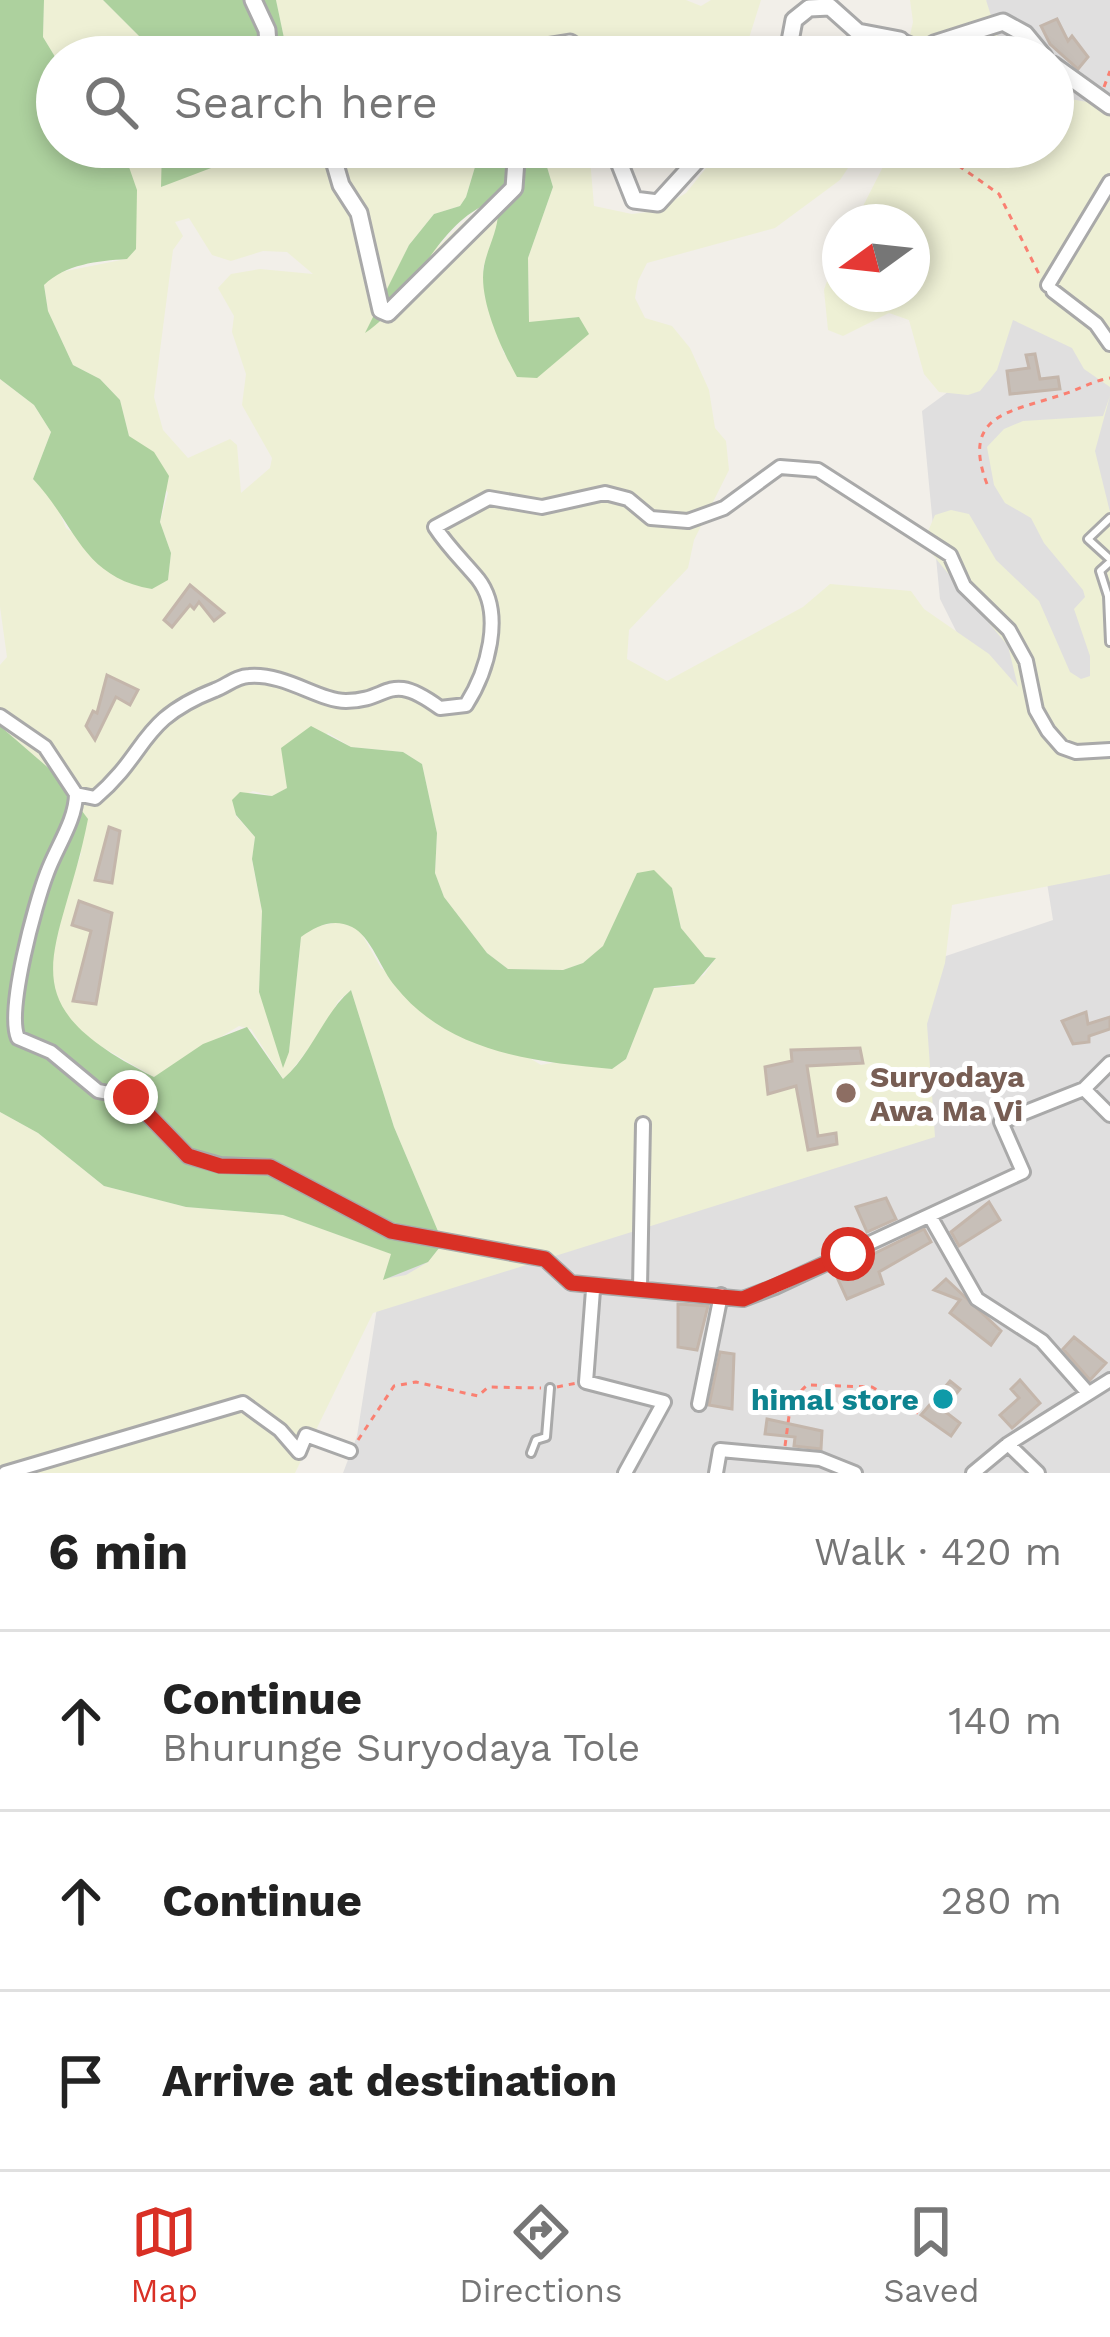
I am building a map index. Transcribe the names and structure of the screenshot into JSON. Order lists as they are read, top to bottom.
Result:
{
  "places": ["Suryodaya Awa Ma Vi", "himal store"],
  "north": "left",
  "page": {
    "search": "Search here",
    "heading": ["6 min", "Walk · 420 m"],
    "list": [
      ["Continue", "Bhurunge Suryodaya Tole", "140 m"],
      ["Continue", "280 m"],
      "Arrive at destination"
    ],
    "nav": ["Map", "Directions", "Saved"]
  }
}
